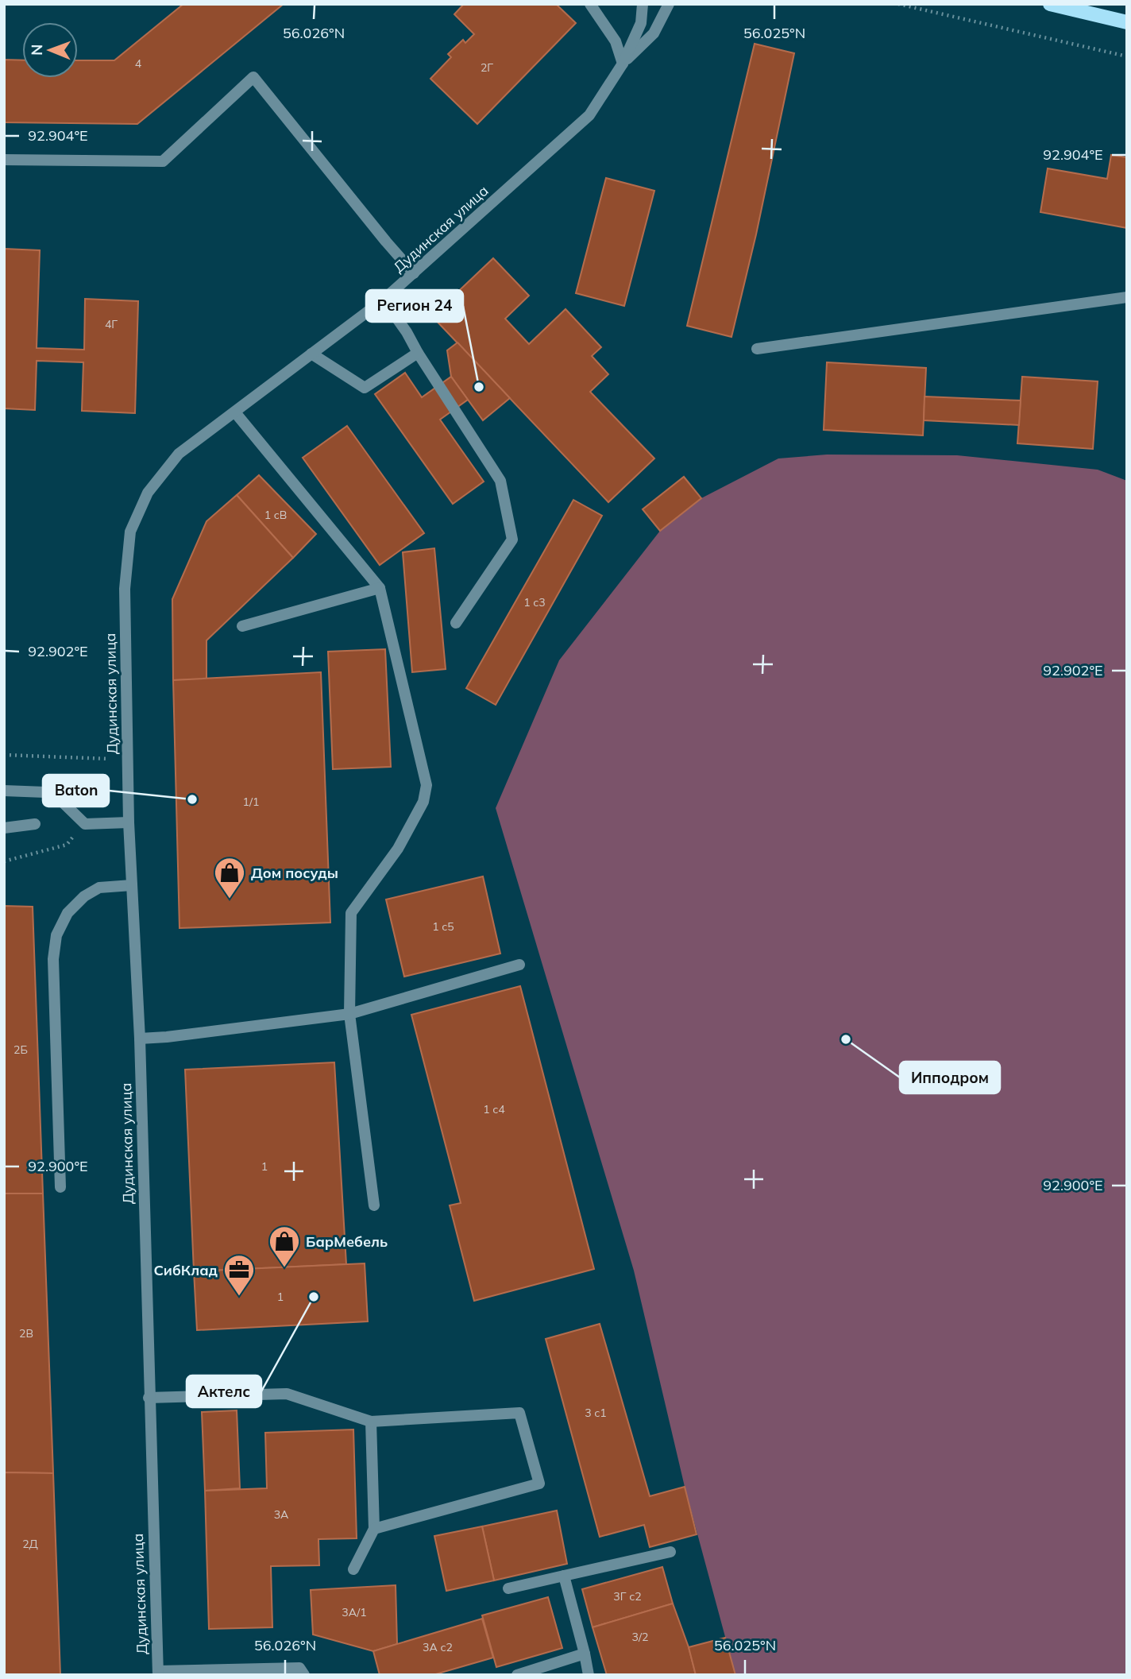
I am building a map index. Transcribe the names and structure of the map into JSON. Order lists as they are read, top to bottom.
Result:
{
  "streets": {
    "street": ["Дудинская улица"]
  },
  "places": {
    "other": [
      "Регион 24",
      "Baton",
      "Ипподром",
      "Актелс"
    ],
    "shop": ["Дом посуды", "БарМебель"],
    "office": ["СибКлад"]
  },
  "house_numbers": [
    "4",
    "2Г",
    "4Г",
    "1 сВ",
    "1 с3",
    "1/1",
    "1 с5",
    "2Б",
    "1 с4",
    "1",
    "1",
    "2В",
    "3 с1",
    "3А",
    "2Д",
    "3Г с2",
    "3А/1",
    "3/2",
    "3А с2"
  ],
  "north": "left",
  "coordinates": [
    "56.026°N",
    "56.025°N",
    "92.904°E",
    "92.902°E",
    "92.900°E"
  ]
}
